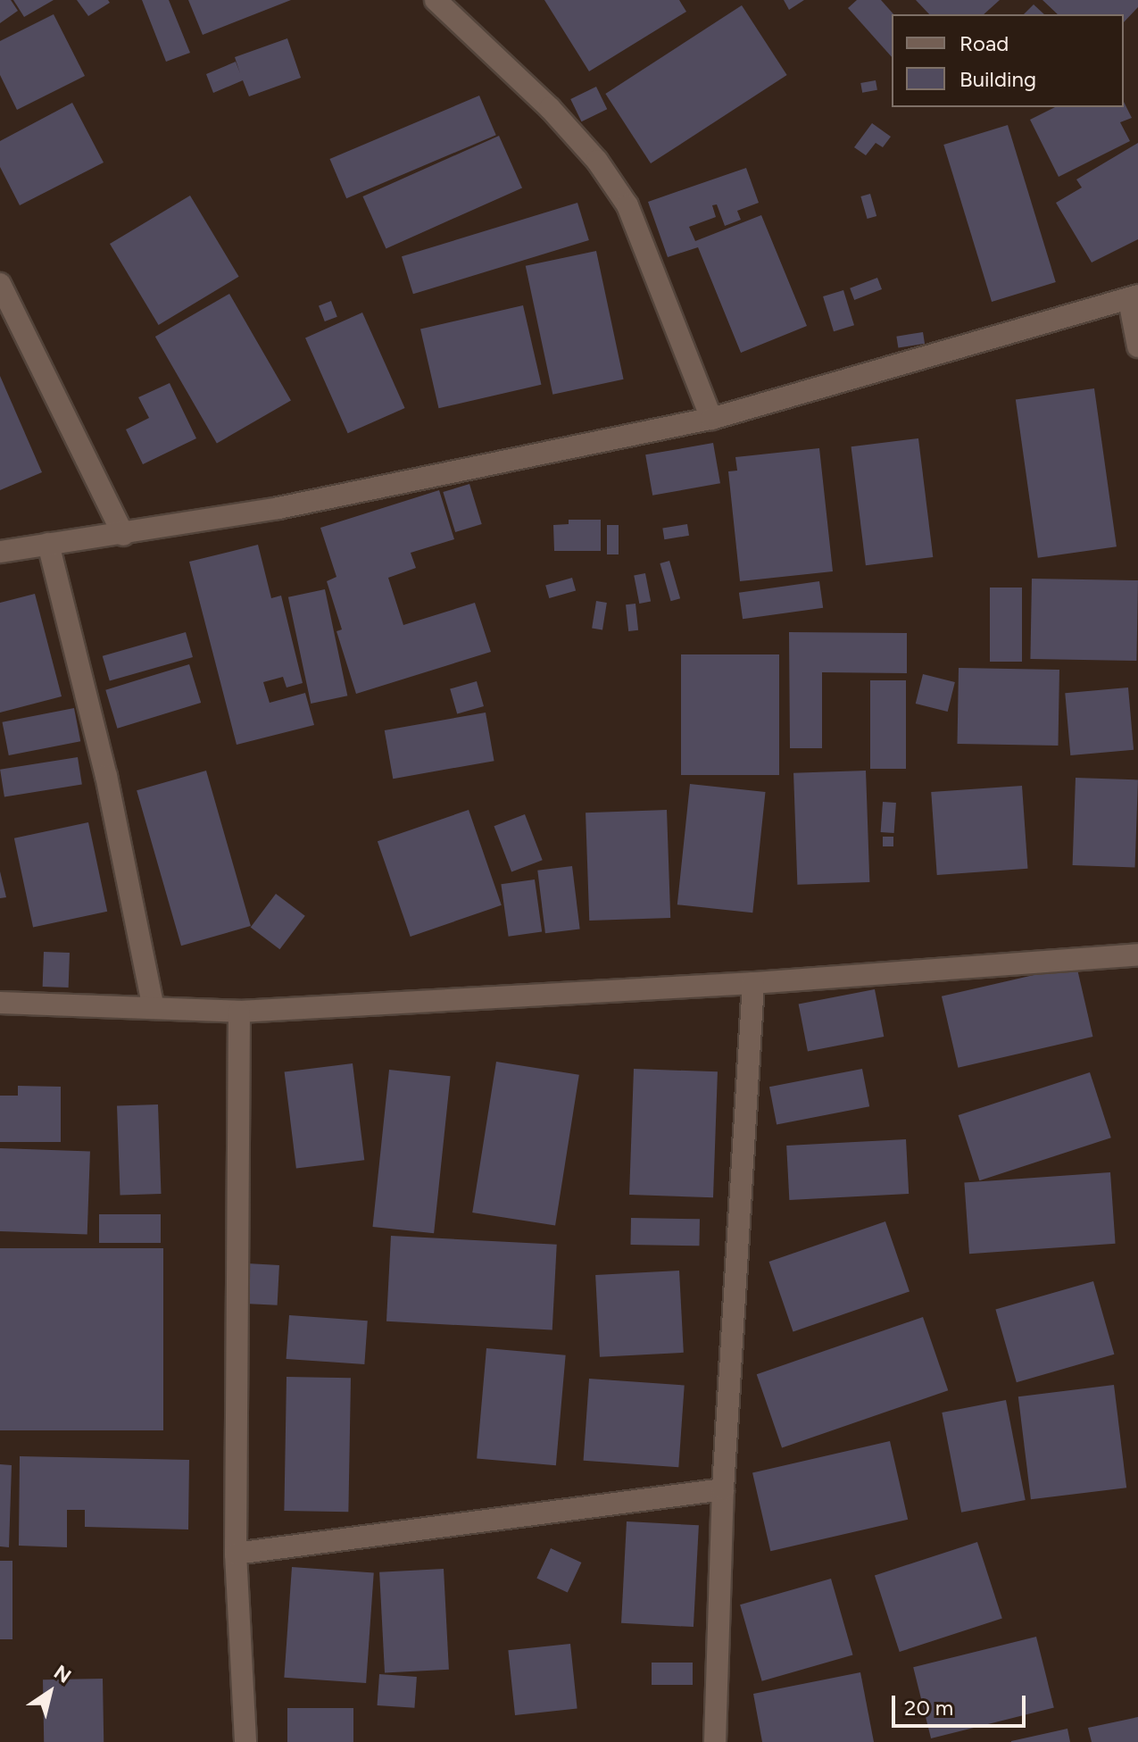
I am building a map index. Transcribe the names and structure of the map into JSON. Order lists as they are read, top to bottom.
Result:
{
  "legend": ["Road", "Building"],
  "scale_bar": "20 m",
  "north": "top right"
}
